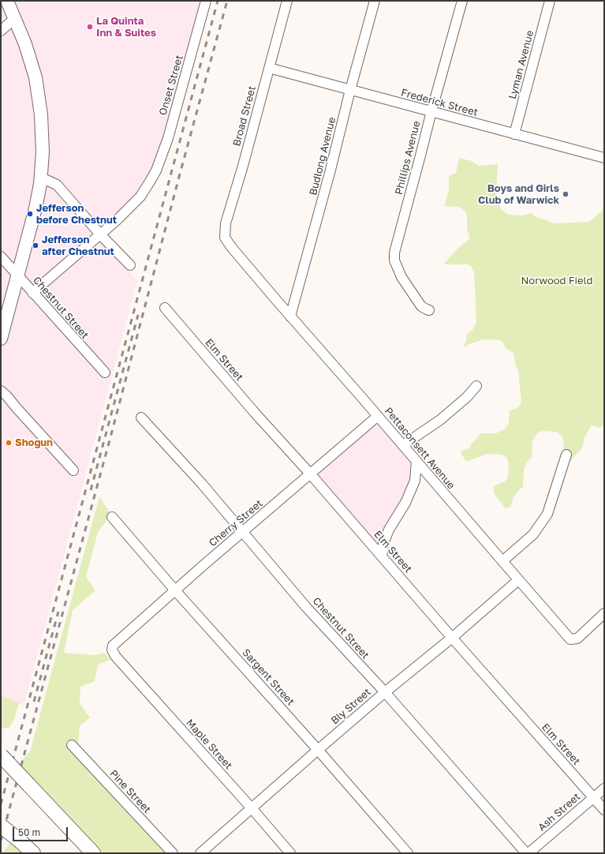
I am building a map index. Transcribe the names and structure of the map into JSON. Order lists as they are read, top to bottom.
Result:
{
  "streets": {
    "street": [
      "Lyman Avenue",
      "Onset Street",
      "Frederick Street",
      "Broad Street",
      "Budlong Avenue",
      "Phillips Avenue",
      "Chestnut Street",
      "Elm Street",
      "Pettaconsett Avenue",
      "Cherry Street",
      "Sargent Street",
      "Bly Street",
      "Maple Street",
      "Pine Street",
      "Ash Street"
    ]
  },
  "crossings": [
    ["Lyman Avenue", "Frederick Street"],
    ["Onset Street", "Chestnut Street"],
    ["Frederick Street", "Broad Street"],
    ["Frederick Street", "Budlong Avenue"],
    ["Frederick Street", "Phillips Avenue"],
    ["Broad Street", "Pettaconsett Avenue"],
    ["Budlong Avenue", "Pettaconsett Avenue"],
    ["Chestnut Street", "Cherry Street"],
    ["Chestnut Street", "Bly Street"],
    ["Chestnut Street", "Ash Street"],
    ["Elm Street", "Cherry Street"],
    ["Elm Street", "Bly Street"],
    ["Elm Street", "Ash Street"],
    ["Pettaconsett Avenue", "Cherry Street"],
    ["Pettaconsett Avenue", "Bly Street"],
    ["Cherry Street", "Sargent Street"],
    ["Cherry Street", "Maple Street"],
    ["Sargent Street", "Bly Street"],
    ["Bly Street", "Maple Street"]
  ],
  "parks": ["Norwood Field"],
  "places": [
    "La Quinta Inn & Suites",
    "Boys and Girls Club of Warwick",
    "Jefferson before Chestnut",
    "Jefferson after Chestnut",
    "Shogun"
  ],
  "scale_bar": "50 m"
}
